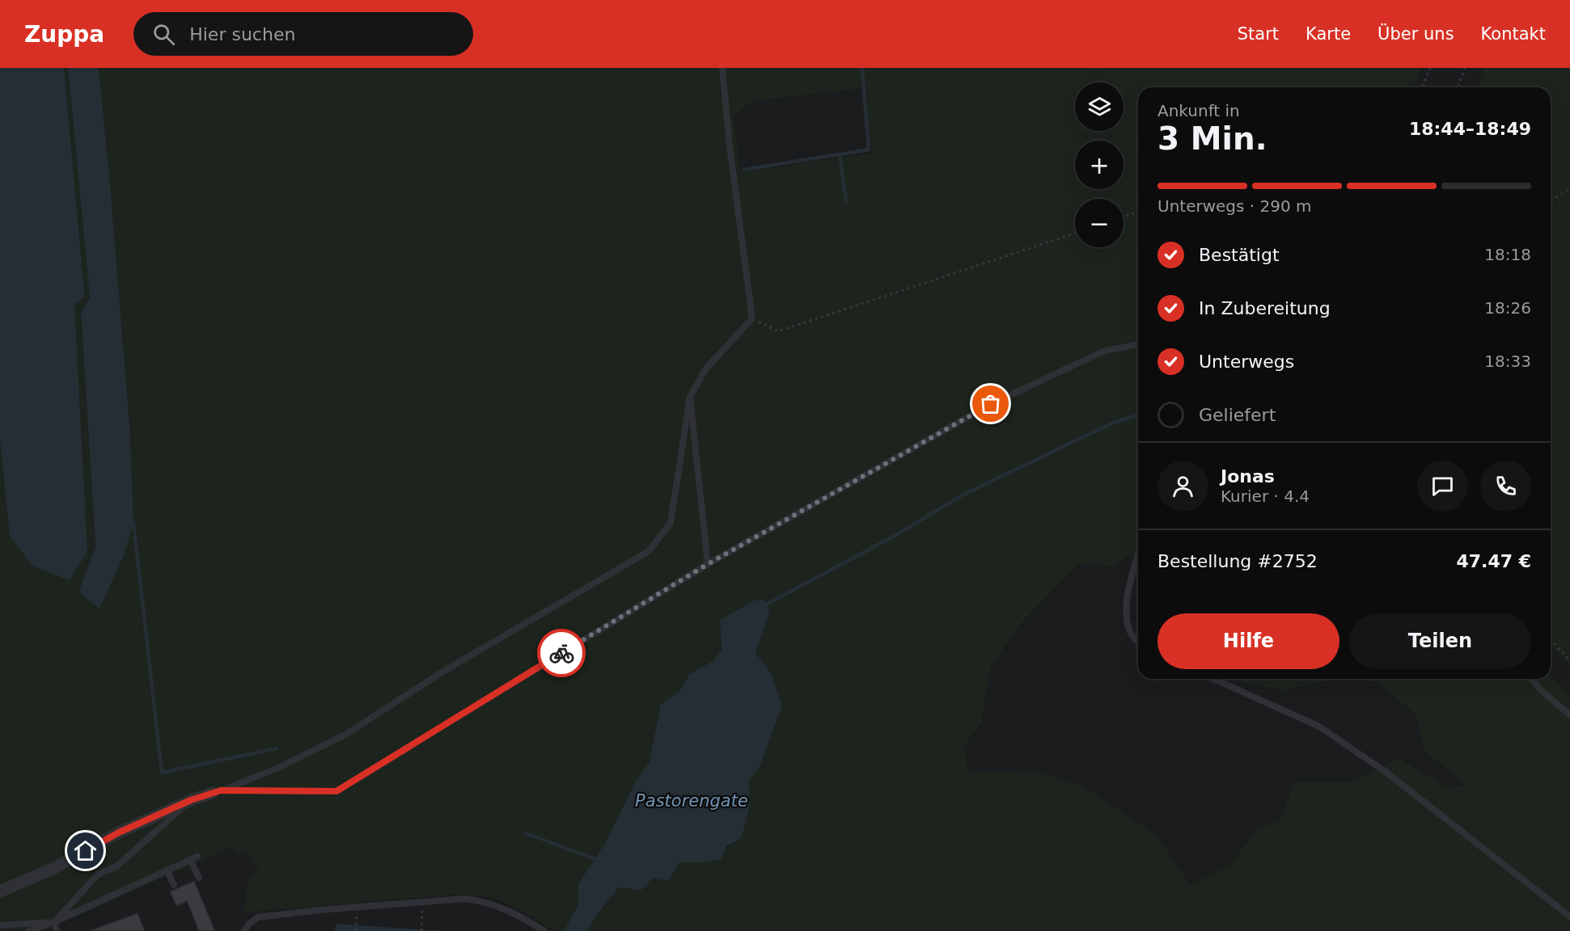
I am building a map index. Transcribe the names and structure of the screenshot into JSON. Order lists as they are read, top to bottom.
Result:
{
  "water": ["Pastorengate"],
  "page": {
    "header": "Zuppa",
    "search": "Hier suchen",
    "nav": [
      "Start",
      "Karte",
      "Über uns",
      "Kontakt"
    ],
    "map_buttons": ["+", "−"],
    "heading": ["3 Min.", "Ankunft in", "18:44–18:49"],
    "panel": [
      "Jonas",
      "Kurier · 4.4",
      "Bestellung #2752",
      "47.47 €"
    ],
    "bar": "Unterwegs · 290 m",
    "list": [
      ["Bestätigt", "18:18"],
      ["In Zubereitung", "18:26"],
      ["Unterwegs", "18:33"],
      "Geliefert"
    ],
    "buttons": ["Hilfe", "Teilen"]
  }
}
